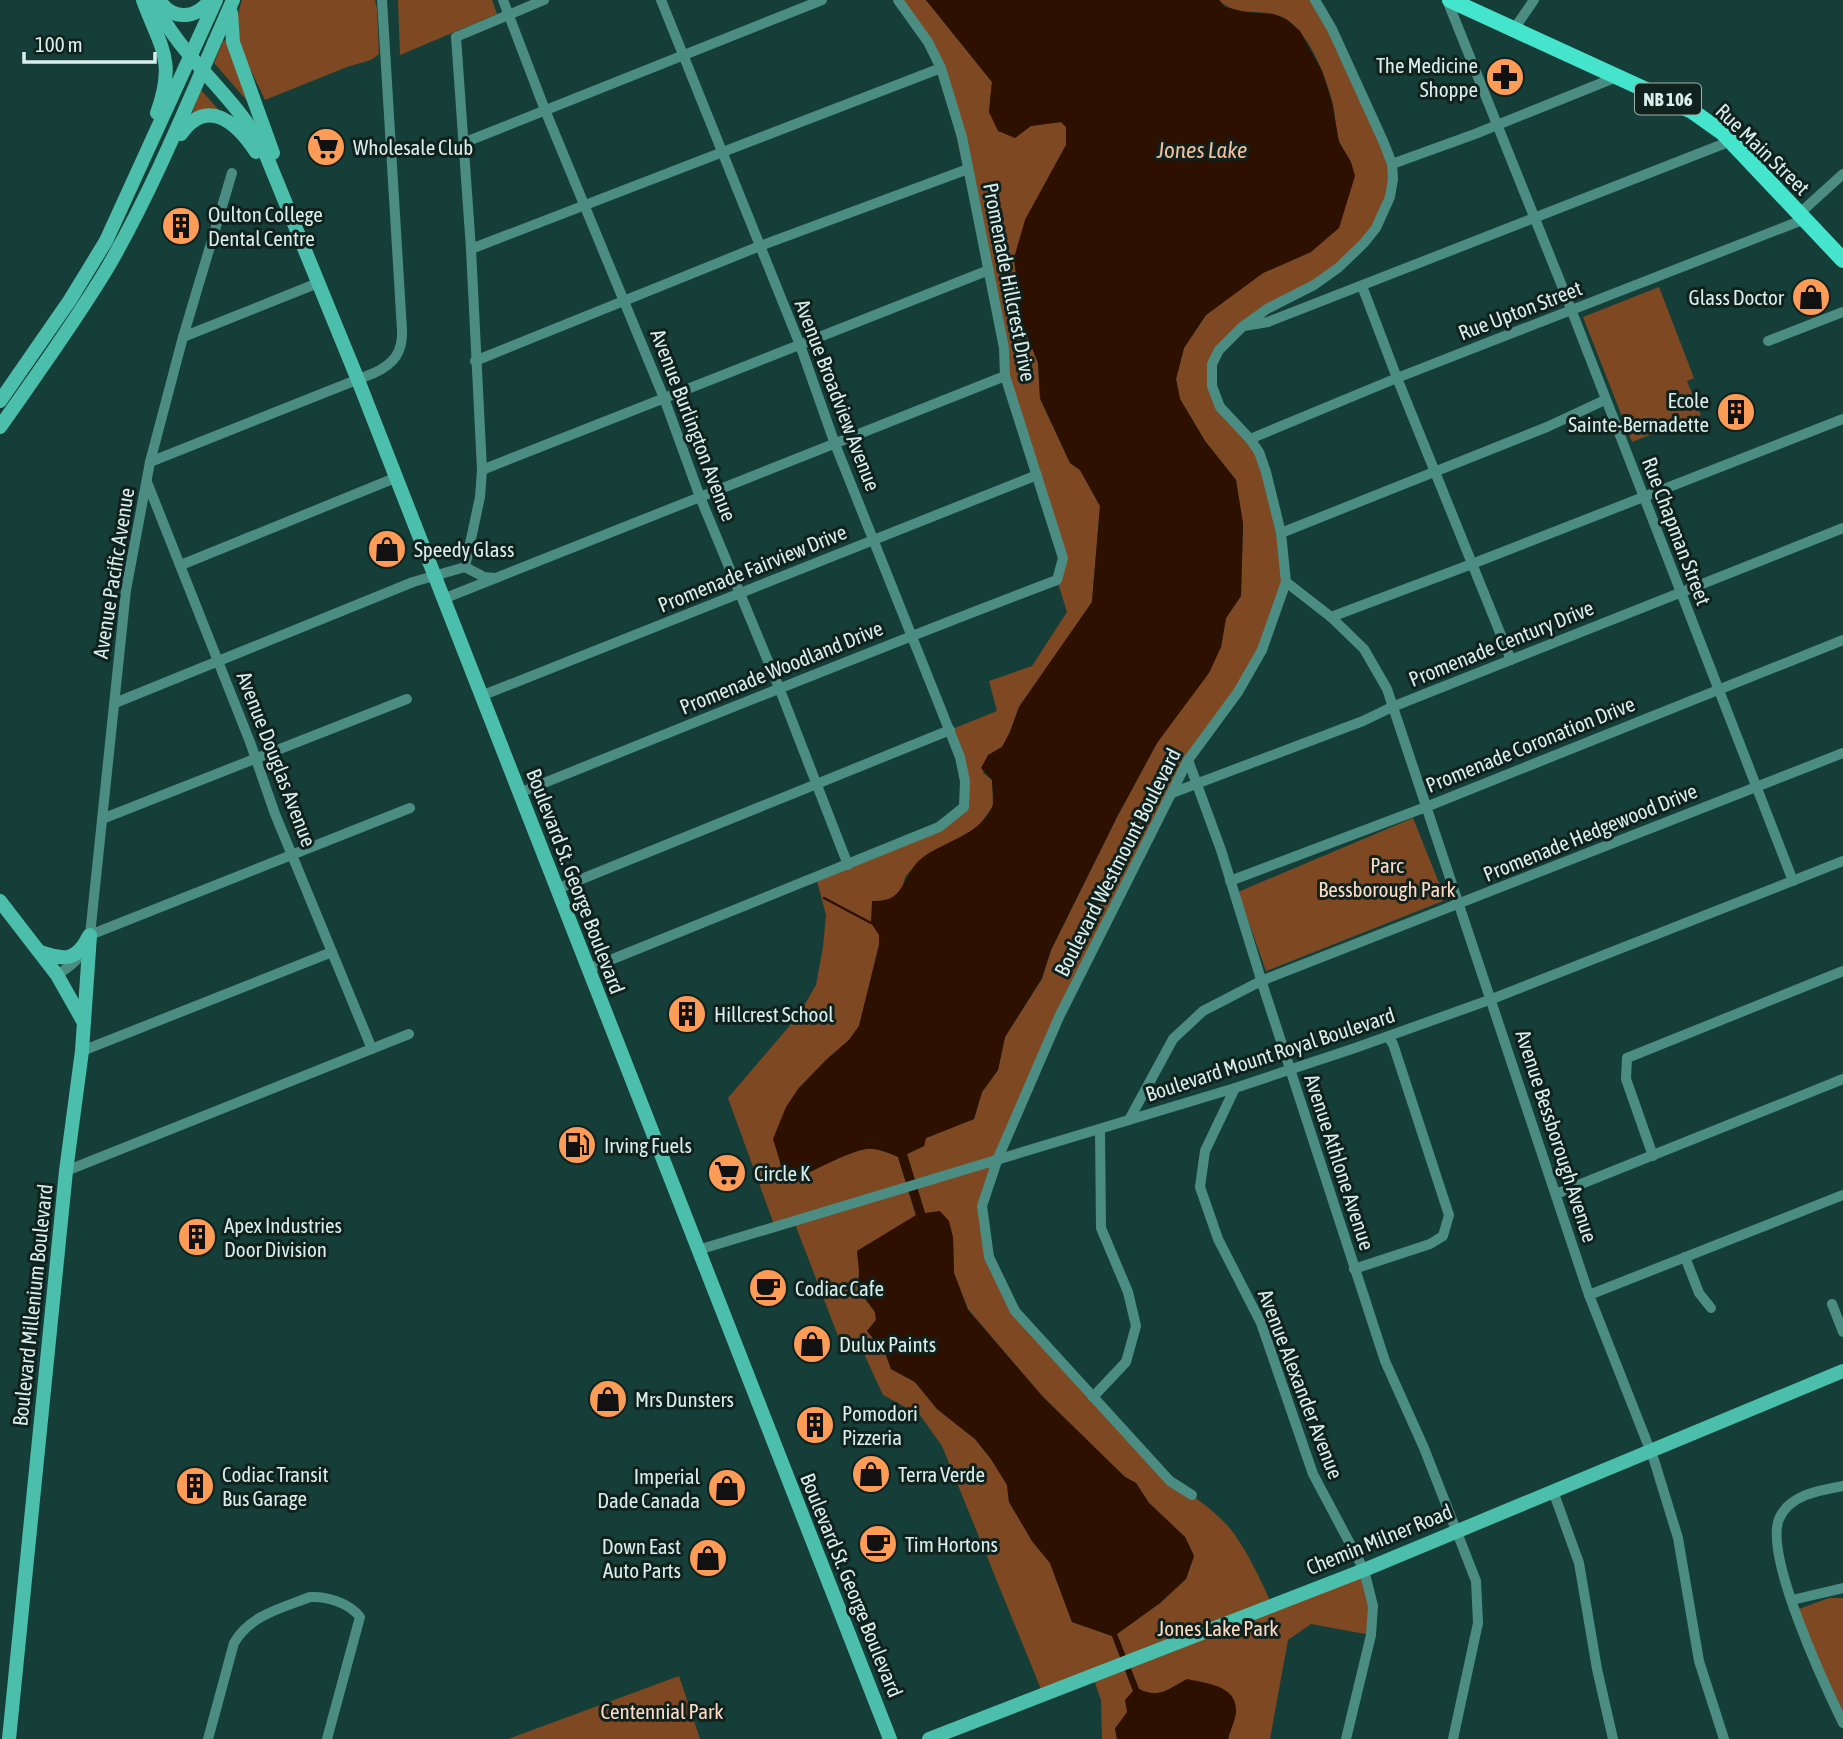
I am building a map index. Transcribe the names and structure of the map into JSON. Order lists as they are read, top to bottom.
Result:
{
  "streets": {
    "main road": [
      "NB 106",
      "Rue Main Street",
      "Boulevard St. George Boulevard",
      "Boulevard Millenium Boulevard",
      "Chemin Milner Road"
    ],
    "street": [
      "Promenade Hillcrest Drive",
      "Rue Upton Street",
      "Avenue Broadview Avenue",
      "Avenue Burlington Avenue",
      "Rue Chapman Street",
      "Promenade Fairview Drive",
      "Avenue Pacific Avenue",
      "Promenade Century Drive",
      "Promenade Woodland Drive",
      "Promenade Coronation Drive",
      "Avenue Douglas Avenue",
      "Promenade Hedgewood Drive",
      "Boulevard Westmount Boulevard",
      "Boulevard Mount Royal Boulevard",
      "Avenue Bessborough Avenue",
      "Avenue Athlone Avenue",
      "Avenue Alexander Avenue"
    ]
  },
  "crossings": [
    ["Rue Main Street", "Rue Upton Street"],
    ["Rue Main Street", "Rue Chapman Street"],
    ["Promenade Hillcrest Drive", "Promenade Fairview Drive"],
    ["Promenade Hillcrest Drive", "Promenade Woodland Drive"],
    ["Rue Upton Street", "Rue Chapman Street"],
    ["Rue Upton Street", "Boulevard Westmount Boulevard"],
    ["Avenue Broadview Avenue", "Avenue Burlington Avenue"],
    ["Avenue Broadview Avenue", "Promenade Fairview Drive"],
    ["Avenue Broadview Avenue", "Promenade Woodland Drive"],
    ["Avenue Burlington Avenue", "Promenade Fairview Drive"],
    ["Avenue Burlington Avenue", "Promenade Woodland Drive"],
    ["Rue Chapman Street", "Promenade Century Drive"],
    ["Rue Chapman Street", "Promenade Coronation Drive"],
    ["Rue Chapman Street", "Promenade Hedgewood Drive"],
    ["Rue Chapman Street", "Boulevard Mount Royal Boulevard"],
    ["Promenade Fairview Drive", "Boulevard St. George Boulevard"],
    ["Avenue Pacific Avenue", "Avenue Douglas Avenue"],
    ["Avenue Pacific Avenue", "Boulevard Millenium Boulevard"],
    ["Promenade Century Drive", "Boulevard Westmount Boulevard"],
    ["Promenade Century Drive", "Avenue Bessborough Avenue"],
    ["Promenade Century Drive", "Avenue Athlone Avenue"],
    ["Promenade Woodland Drive", "Boulevard St. George Boulevard"],
    ["Promenade Coronation Drive", "Avenue Bessborough Avenue"],
    ["Promenade Coronation Drive", "Avenue Athlone Avenue"],
    ["Promenade Hedgewood Drive", "Boulevard Mount Royal Boulevard"],
    ["Promenade Hedgewood Drive", "Avenue Bessborough Avenue"],
    ["Promenade Hedgewood Drive", "Avenue Athlone Avenue"],
    ["Boulevard Westmount Boulevard", "Boulevard Mount Royal Boulevard"],
    ["Boulevard Westmount Boulevard", "Avenue Bessborough Avenue"],
    ["Boulevard Westmount Boulevard", "Avenue Athlone Avenue"],
    ["Boulevard St. George Boulevard", "Boulevard Mount Royal Boulevard"],
    ["Boulevard Mount Royal Boulevard", "Avenue Bessborough Avenue"],
    ["Boulevard Mount Royal Boulevard", "Avenue Athlone Avenue"],
    ["Boulevard Mount Royal Boulevard", "Avenue Alexander Avenue"],
    ["Avenue Bessborough Avenue", "Chemin Milner Road"],
    ["Avenue Athlone Avenue", "Chemin Milner Road"],
    ["Avenue Alexander Avenue", "Chemin Milner Road"]
  ],
  "water": ["Jones Lake"],
  "parks": ["Parc Bessborough Park", "Jones Lake Park", "Centennial Park"],
  "places": {
    "pharmacy": ["The Medicine Shoppe"],
    "supermarket": ["Wholesale Club", "Circle K"],
    "building": [
      "Oulton College Dental Centre",
      "Ecole Sainte-Bernadette",
      "Hillcrest School",
      "Apex Industries Door Division",
      "Pomodori Pizzeria",
      "Codiac Transit Bus Garage"
    ],
    "shop": [
      "Glass Doctor",
      "Speedy Glass",
      "Dulux Paints",
      "Mrs Dunsters",
      "Terra Verde",
      "Imperial Dade Canada",
      "Down East Auto Parts"
    ],
    "fuel station": ["Irving Fuels"],
    "cafe": ["Codiac Cafe", "Tim Hortons"]
  },
  "scale_bar": "100 m"
}
